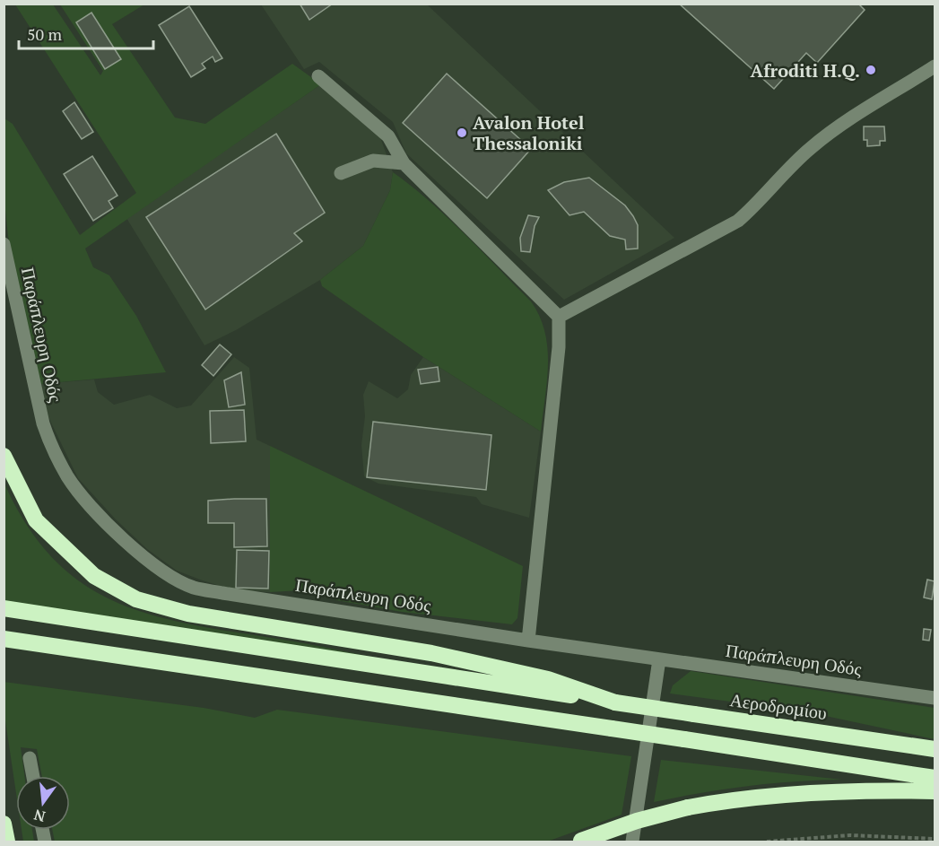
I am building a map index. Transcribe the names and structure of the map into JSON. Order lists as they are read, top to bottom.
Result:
{
  "streets": {
    "highway": ["Αεροδρομίου"],
    "street": ["Παράπλευρη Οδός"]
  },
  "places": ["Afroditi H.Q.", "Avalon Hotel Thessaloniki"],
  "scale_bar": "50 m",
  "north": "bottom"
}
